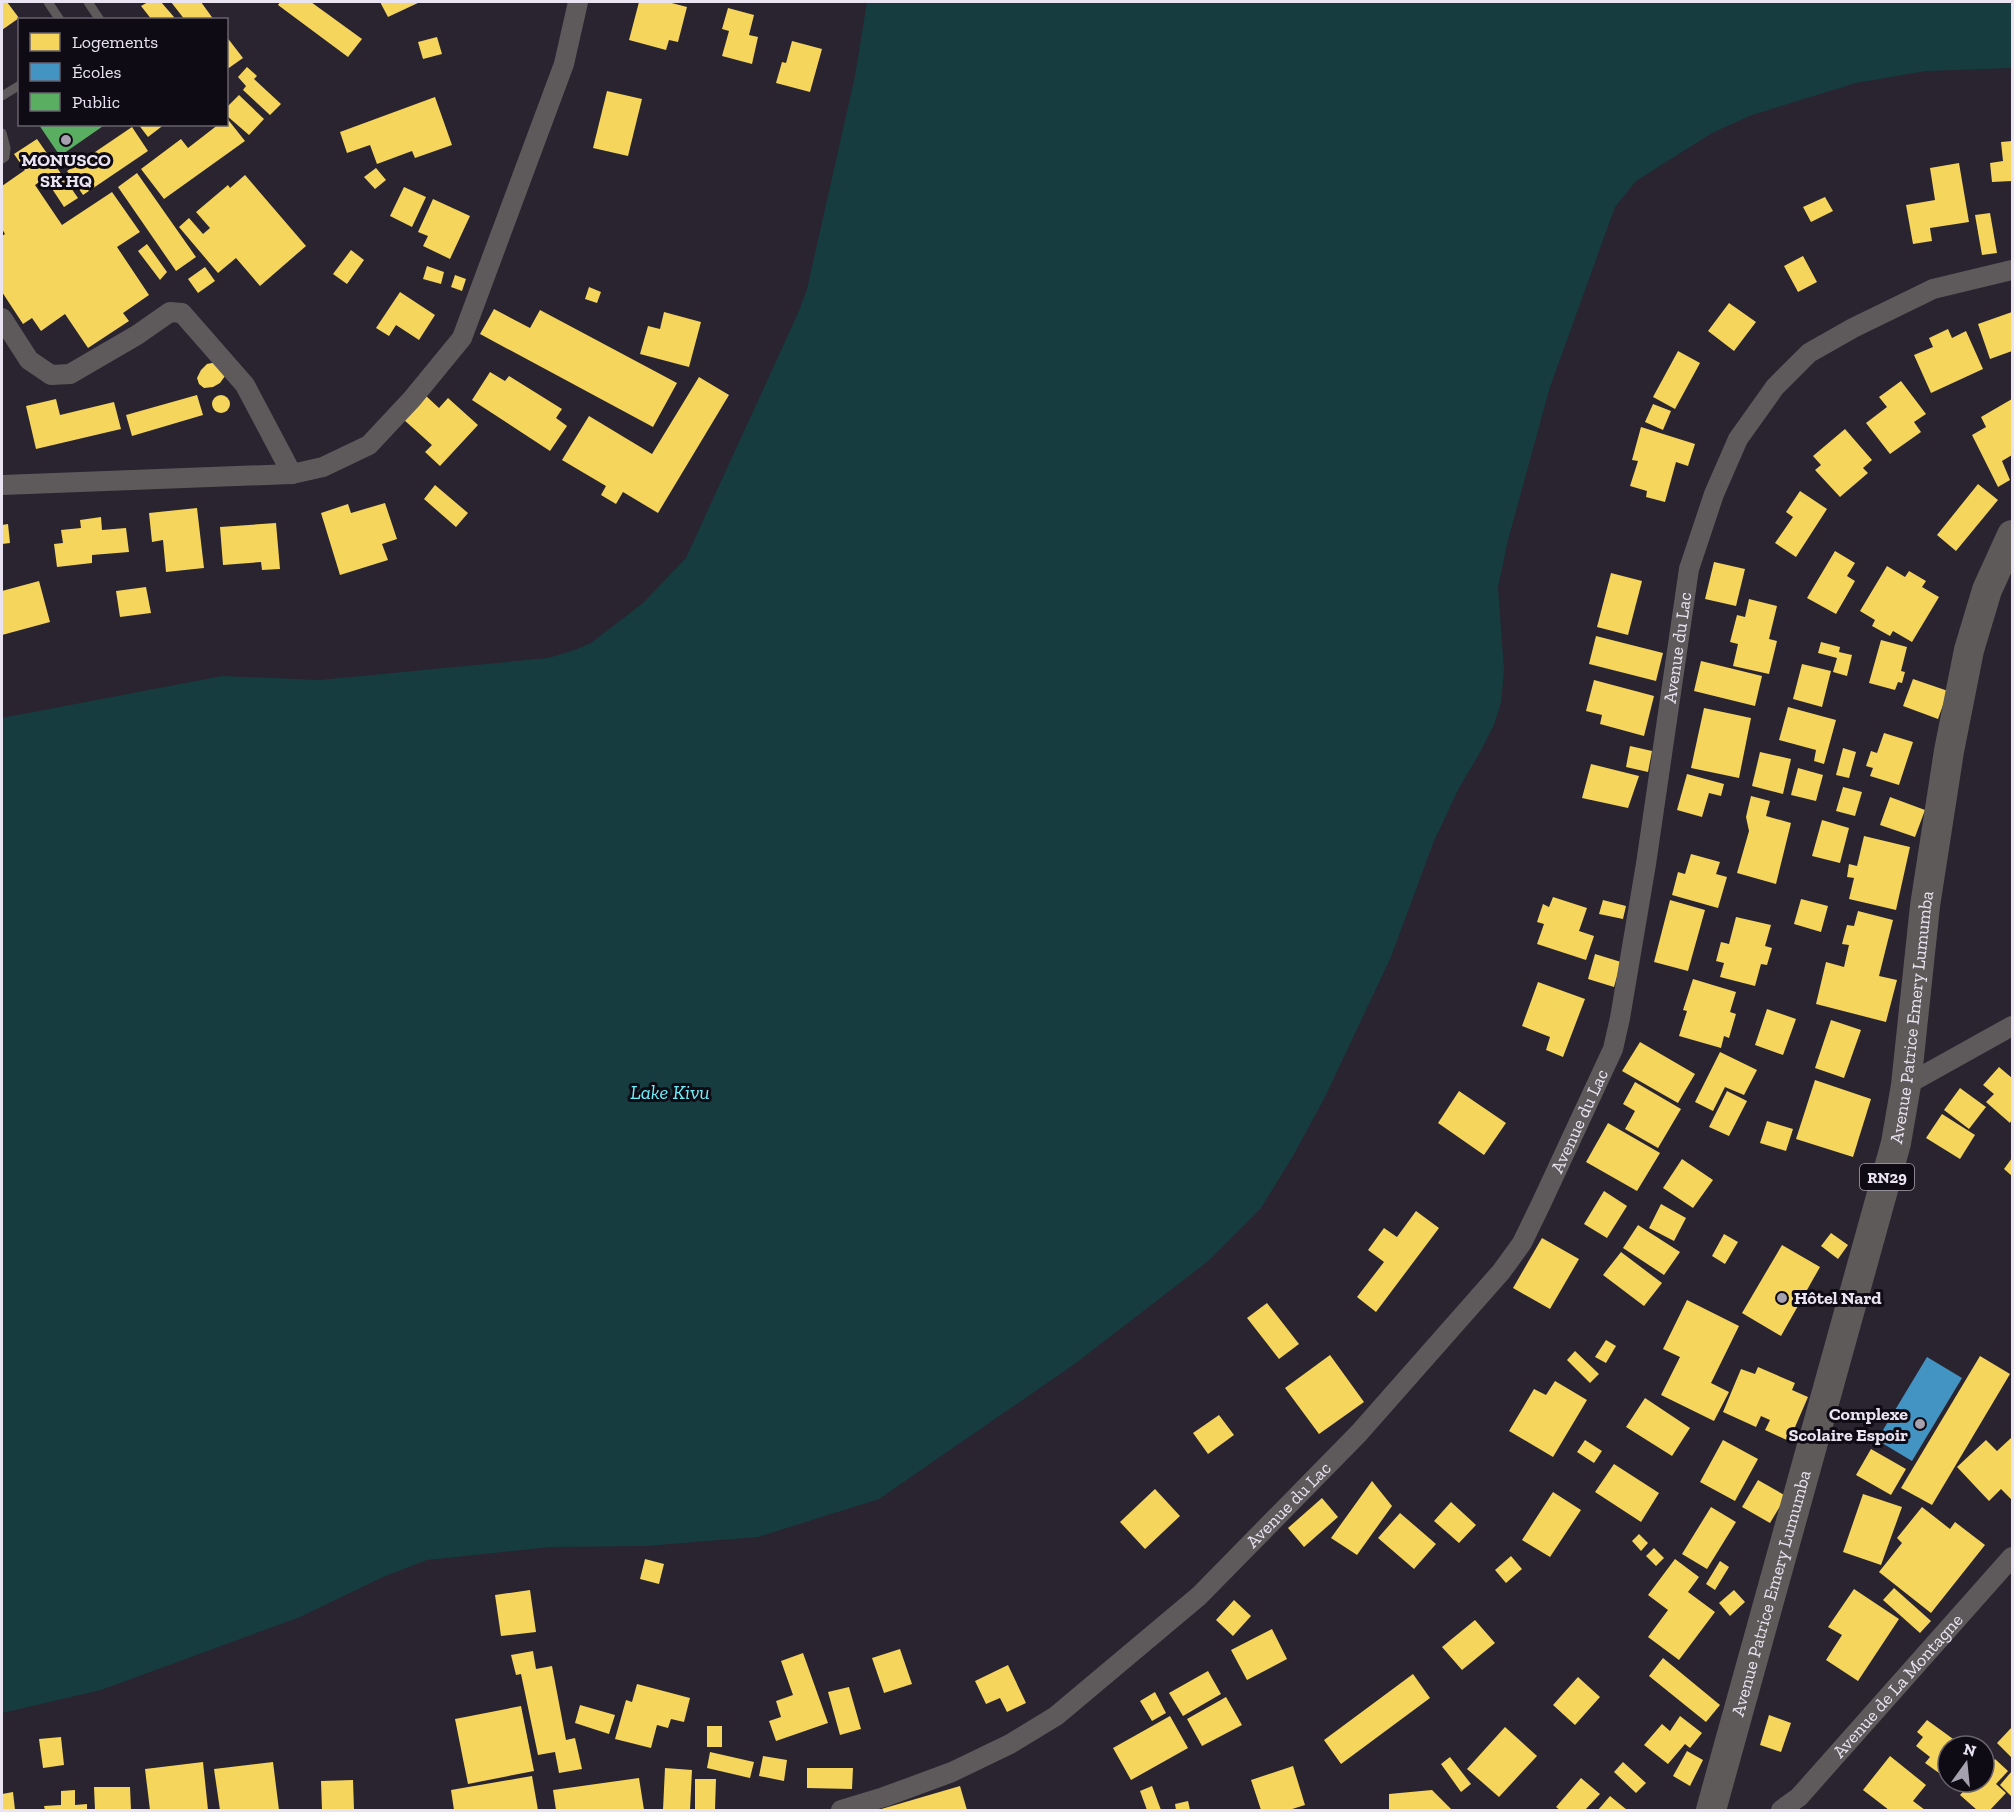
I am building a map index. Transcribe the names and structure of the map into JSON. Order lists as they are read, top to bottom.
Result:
{
  "streets": {
    "main road": ["Avenue Patrice Emery Lumumba", "RN29"],
    "street": ["Avenue du Lac", "Avenue de La Montagne"]
  },
  "water": ["Lake Kivu"],
  "places": ["MONUSCO SK HQ", "Hôtel Nard", "Complexe Scolaire Espoir"],
  "legend": ["Logements", "Écoles", "Public"],
  "north": "top"
}
